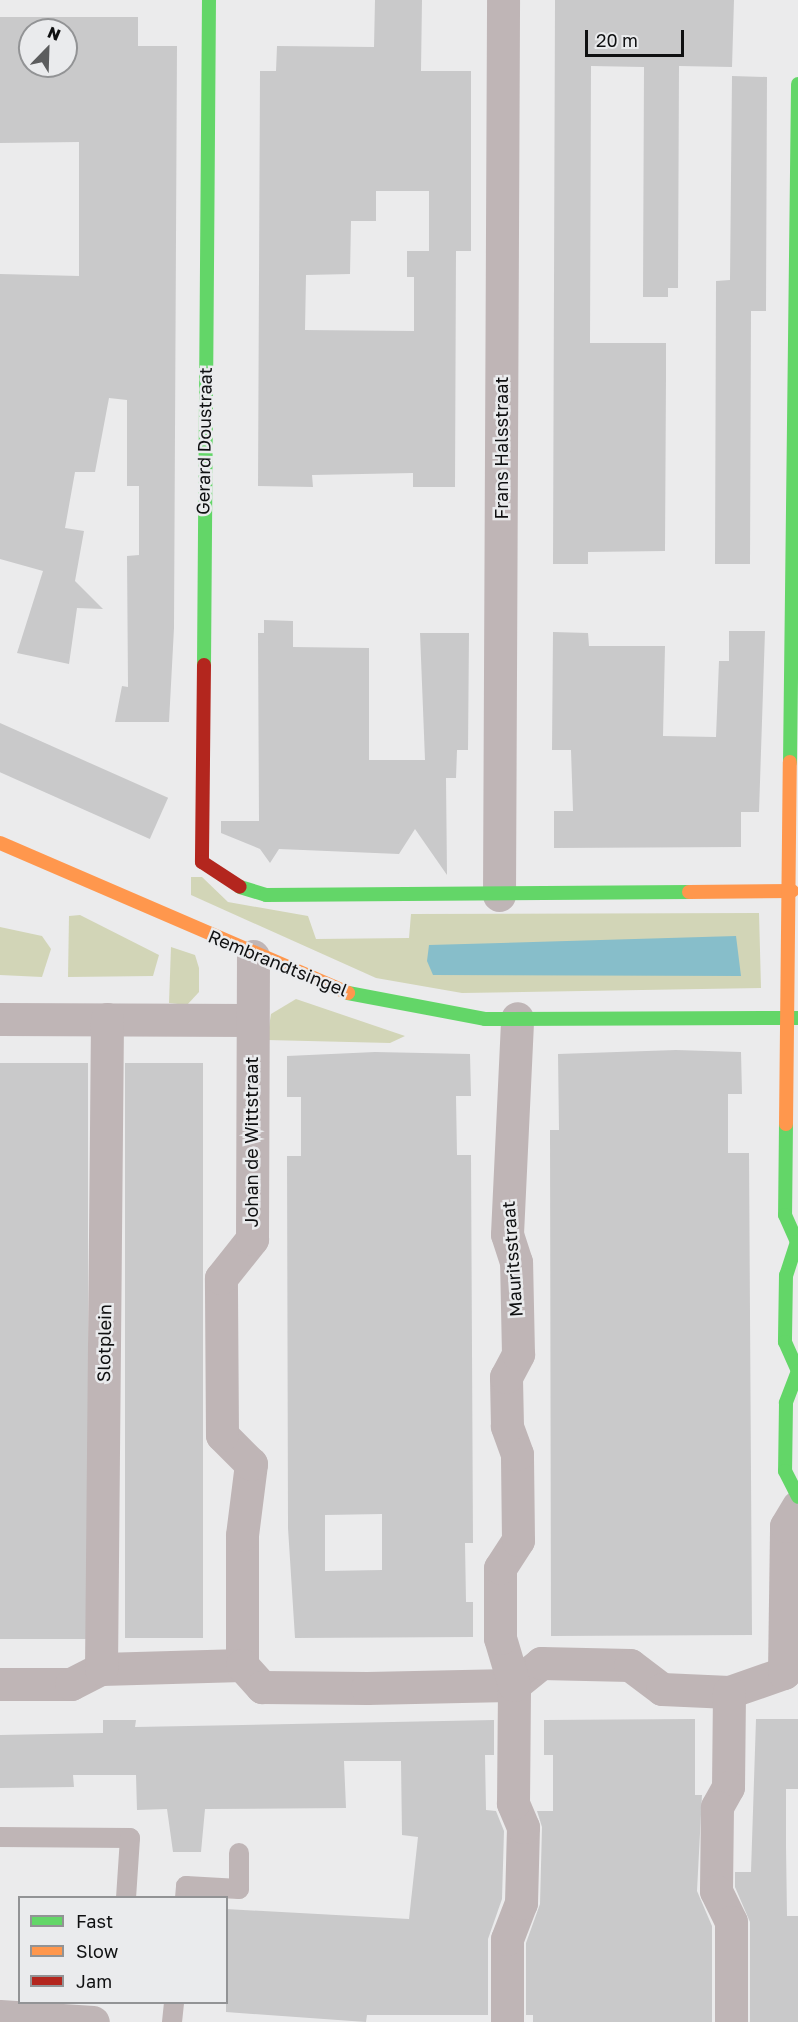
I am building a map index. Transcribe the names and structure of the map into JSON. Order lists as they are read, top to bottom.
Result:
{
  "streets": {
    "street": [
      "Gerard Doustraat",
      "Frans Halsstraat",
      "Rembrandtsingel",
      "Johan de Wittstraat",
      "Mauritsstraat",
      "Slotplein"
    ]
  },
  "crossings": [
    ["Gerard Doustraat", "Frans Halsstraat"],
    ["Rembrandtsingel", "Johan de Wittstraat"],
    ["Rembrandtsingel", "Mauritsstraat"]
  ],
  "legend": ["Fast", "Slow", "Jam"],
  "scale_bar": "20 m",
  "north": "top right"
}
